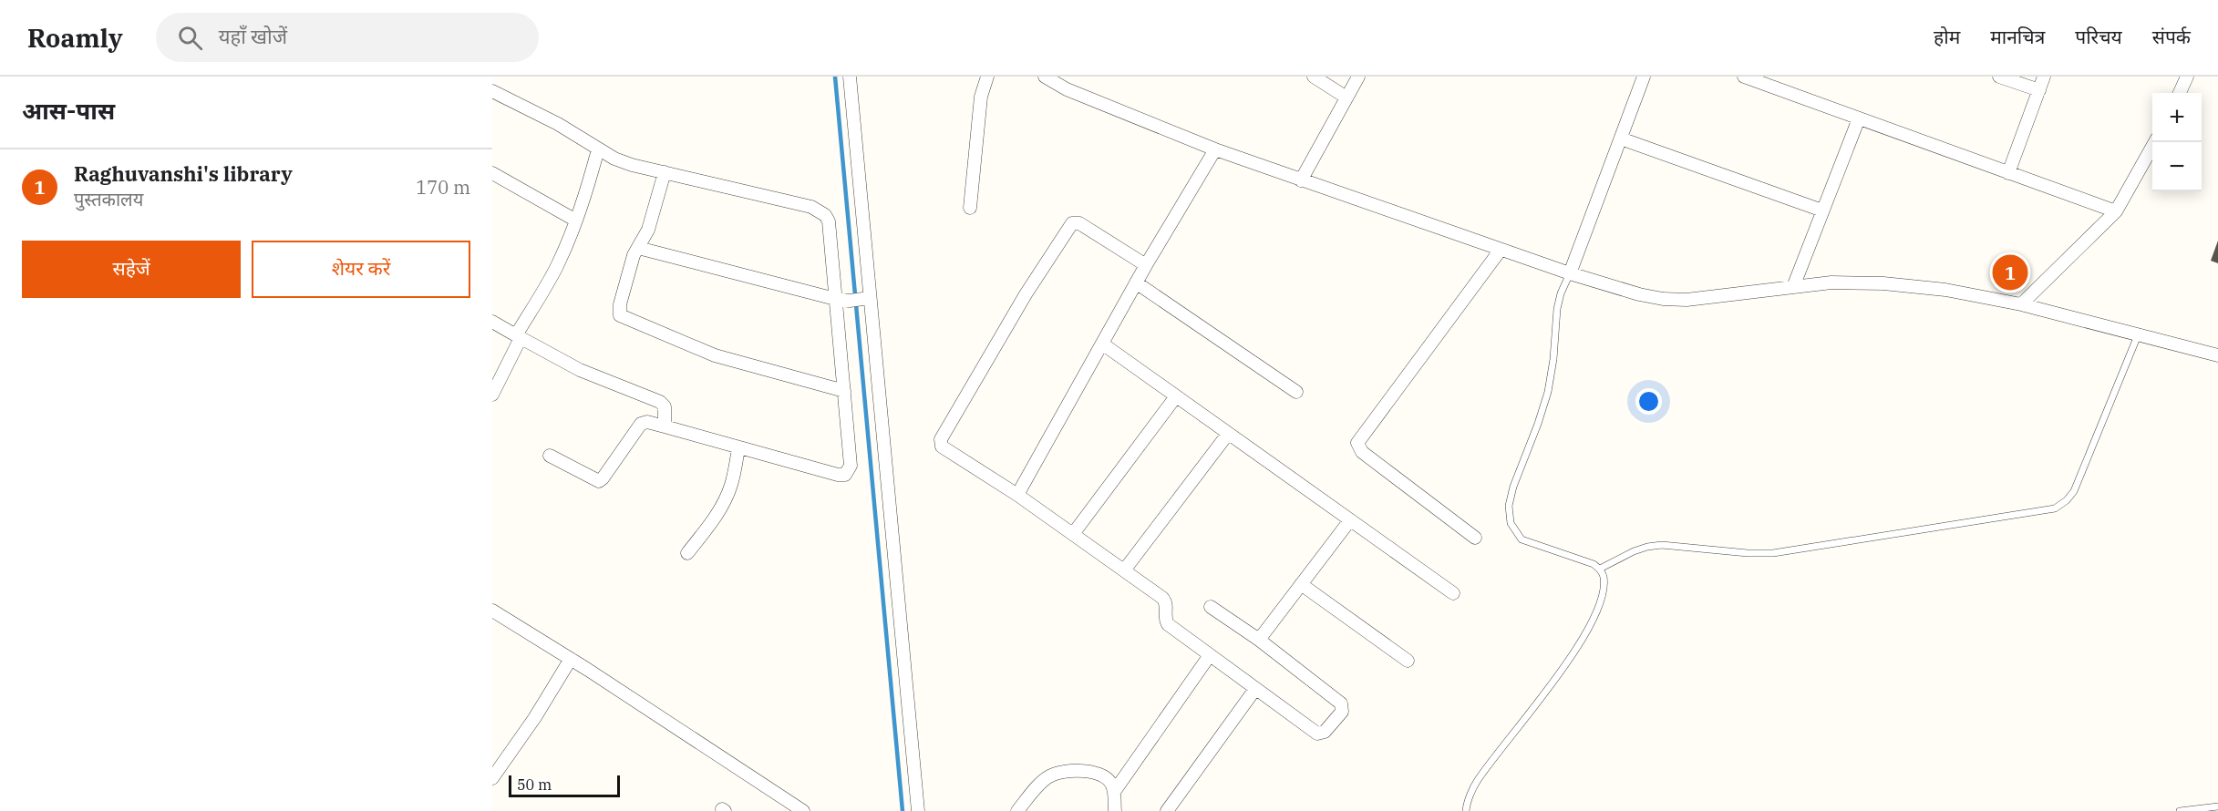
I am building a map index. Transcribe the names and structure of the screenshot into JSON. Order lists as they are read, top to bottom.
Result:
{
  "scale_bar": "50 m",
  "page": {
    "header": "Roamly",
    "search": "यहाँ खोजें",
    "nav": [
      "होम",
      "मानचित्र",
      "परिचय",
      "संपर्क"
    ],
    "heading": "आस-पास",
    "map_buttons": ["+", "−"],
    "list": [
      {
        "mark": "1",
        "name": "Raghuvanshi's library",
        "note": "पुस्तकालय",
        "value": "170 m"
      }
    ],
    "buttons": ["सहेजें", "शेयर करें"],
    "pins": "1",
    "scale": "50 m"
  }
}
